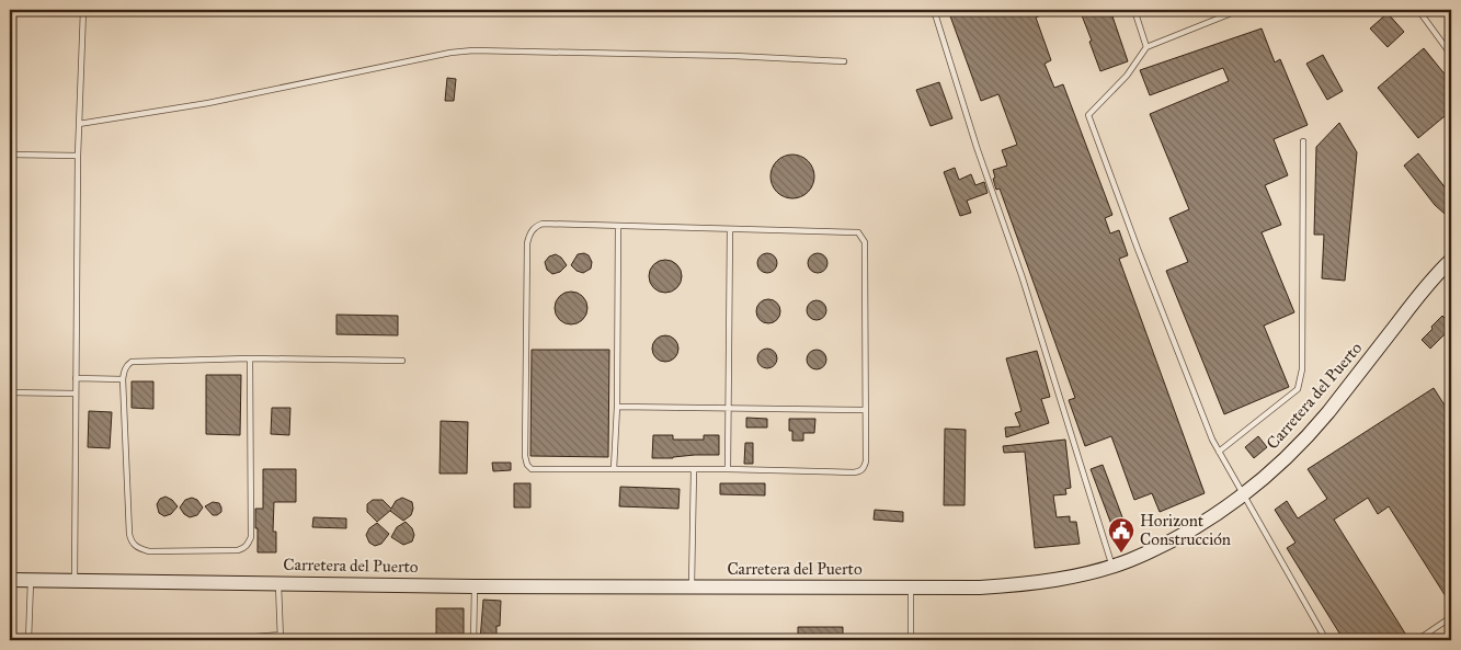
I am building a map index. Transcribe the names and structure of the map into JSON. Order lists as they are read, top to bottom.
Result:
{
  "streets": {
    "main road": ["Carretera del Puerto"]
  },
  "places": {
    "public building": ["Horizont Construcción"]
  }
}
